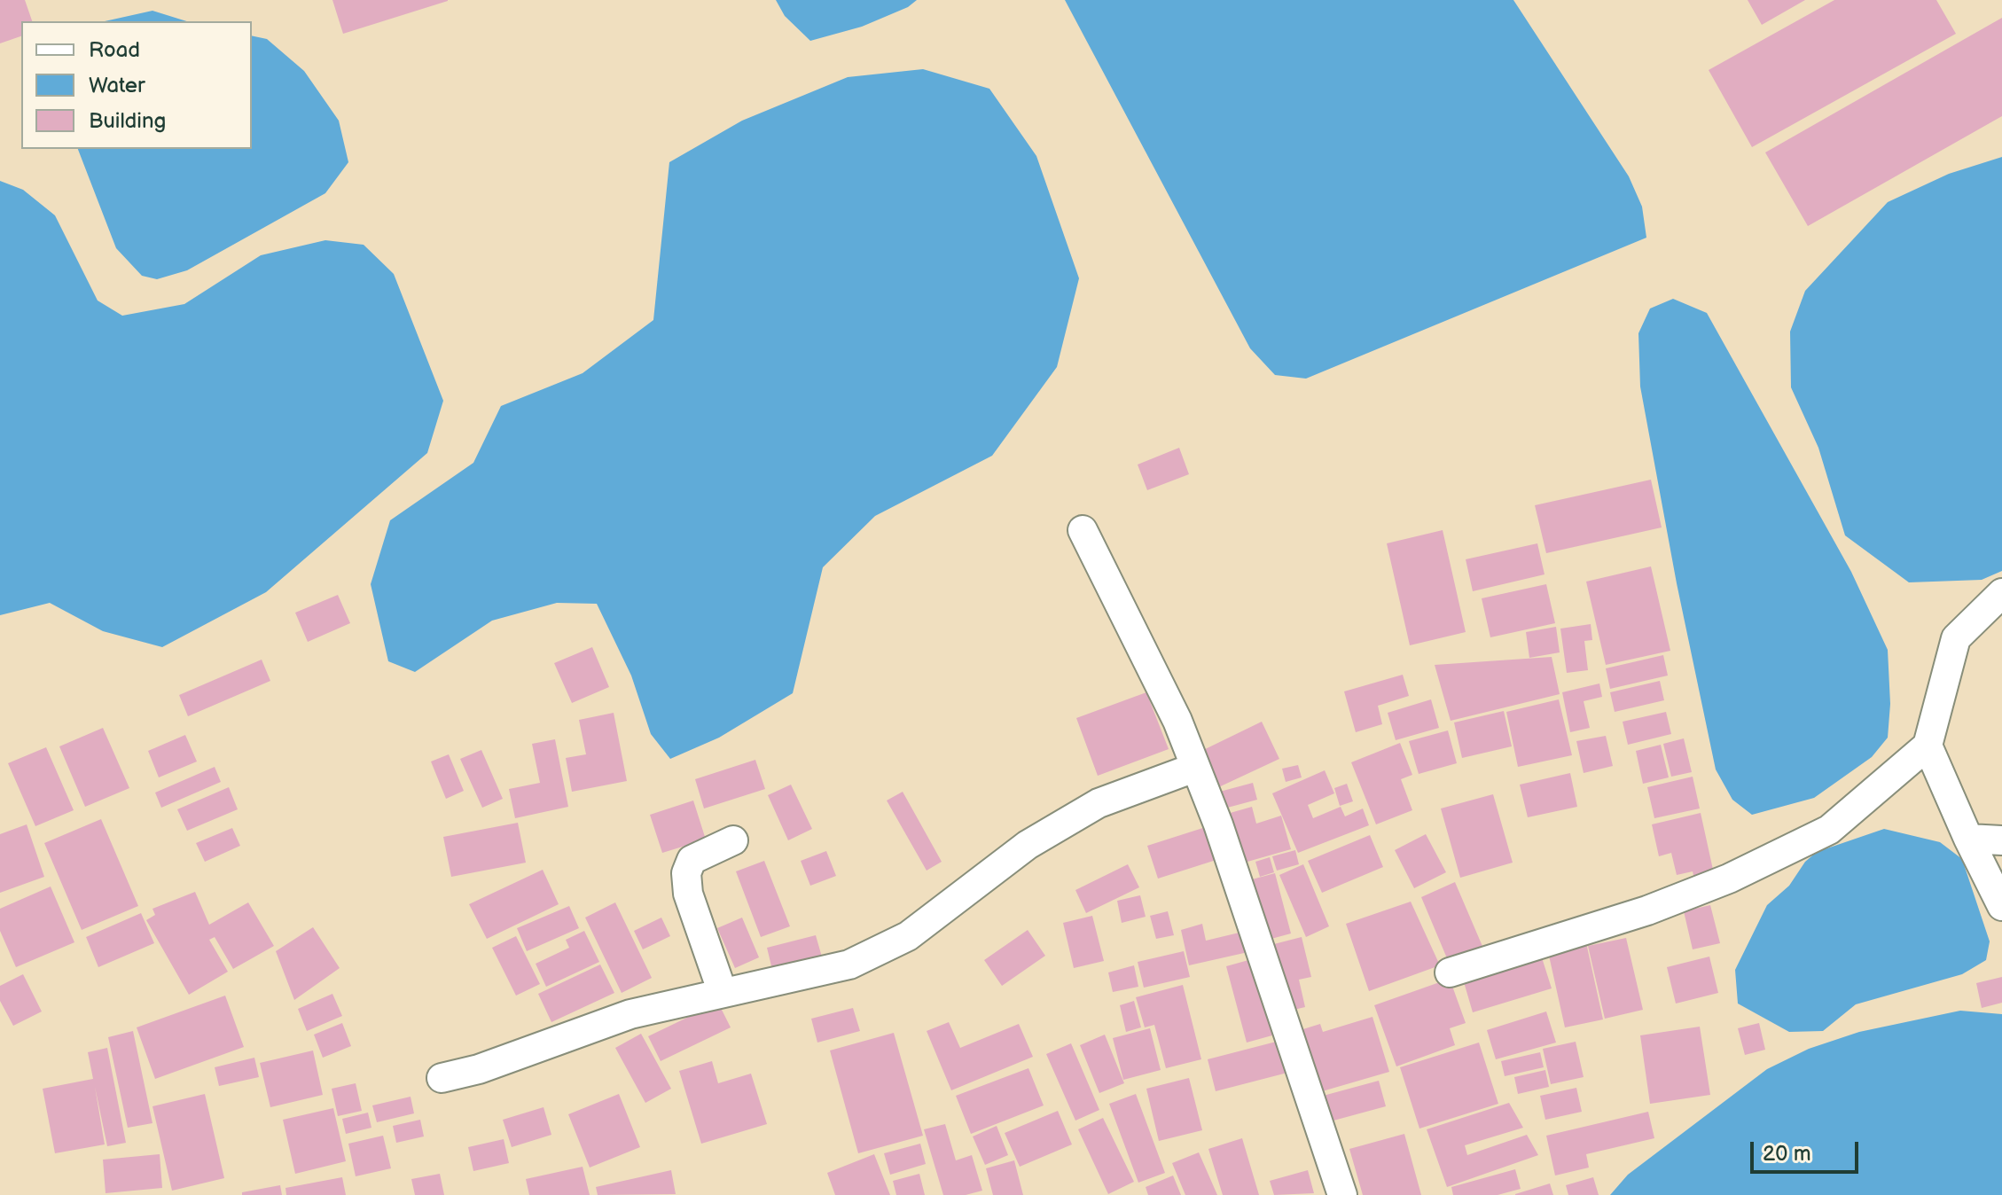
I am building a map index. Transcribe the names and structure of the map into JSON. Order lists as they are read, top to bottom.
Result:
{
  "legend": ["Road", "Water", "Building"],
  "scale_bar": "20 m"
}
